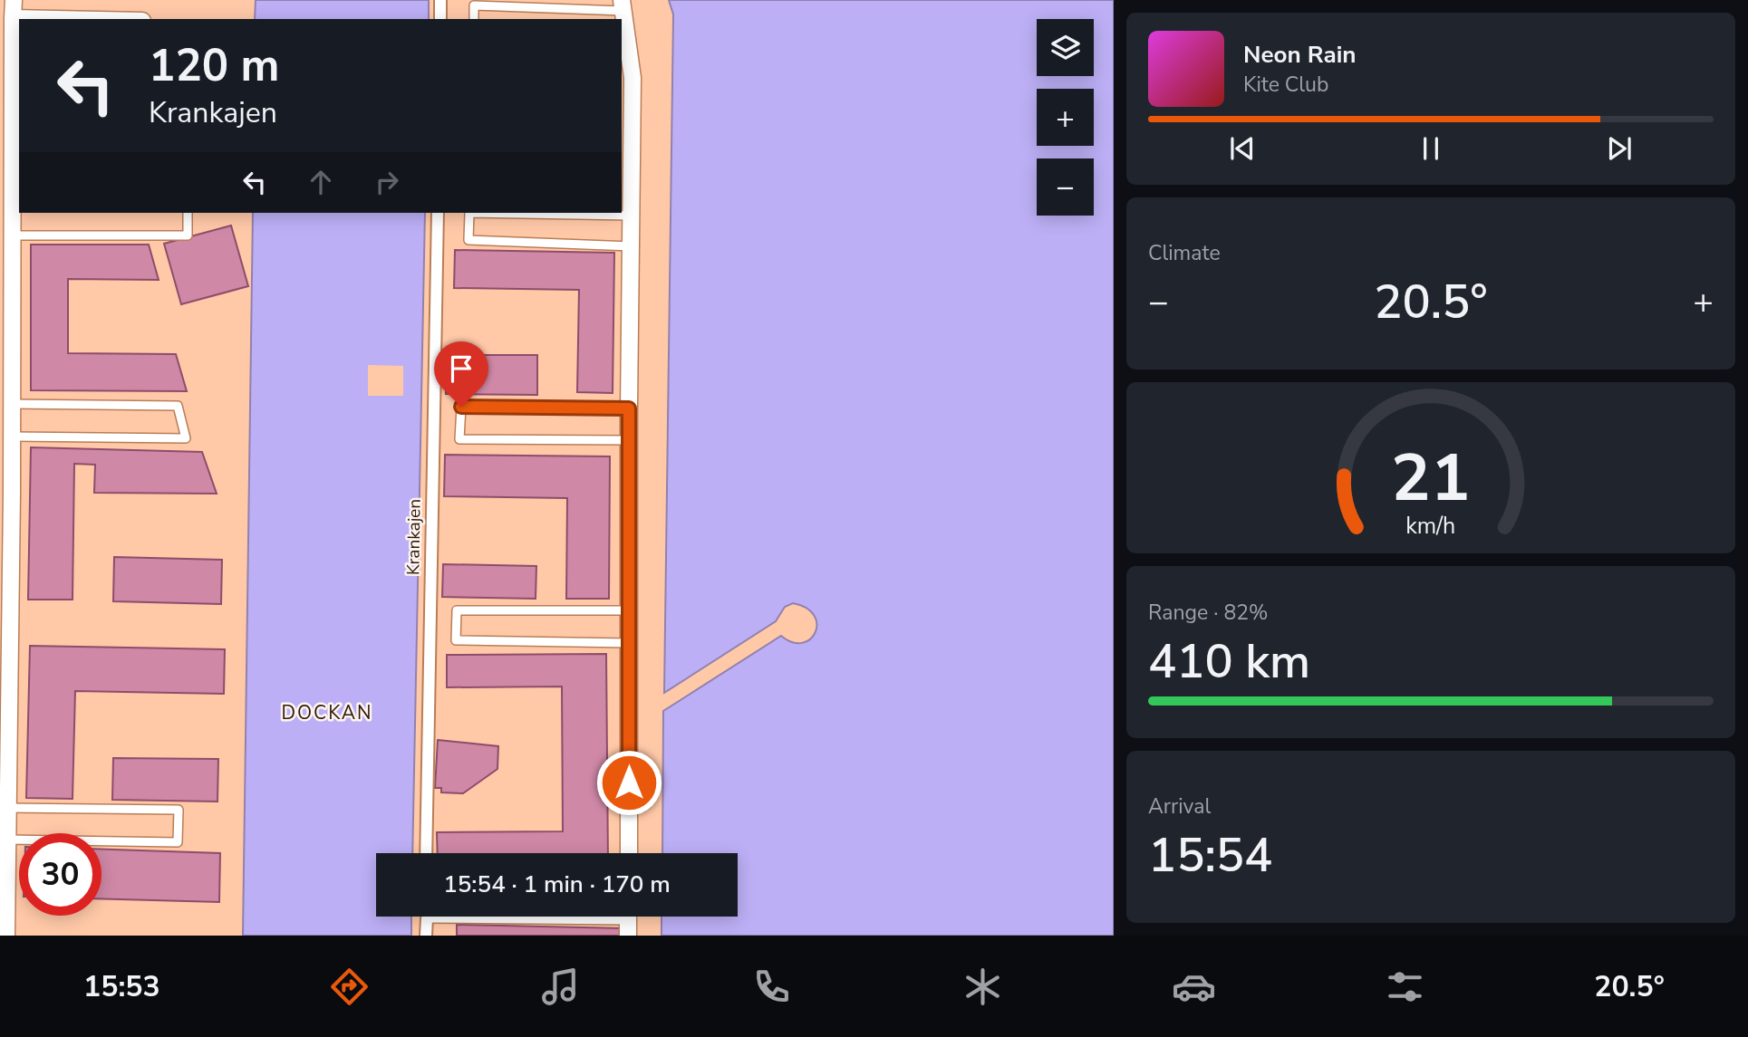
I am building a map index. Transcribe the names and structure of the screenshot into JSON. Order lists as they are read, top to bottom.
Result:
{
  "streets": {
    "street": ["Krankajen"]
  },
  "districts": ["DOCKAN"],
  "page": {
    "map_buttons": ["+", "−"],
    "turn": ["120 m", "Krankajen"],
    "song": ["Neon Rain", "Kite Club"],
    "tile": [
      "Climate",
      ["Range · 82%", "410 km"],
      ["Arrival", "15:54"]
    ],
    "heat": ["−", "20.5°", "+"],
    "limit": "30",
    "trip": "15:54 · 1 min · 170 m",
    "tabs": ["15:53", "20.5°"],
    "gauge": ["21", "km/h"]
  }
}
